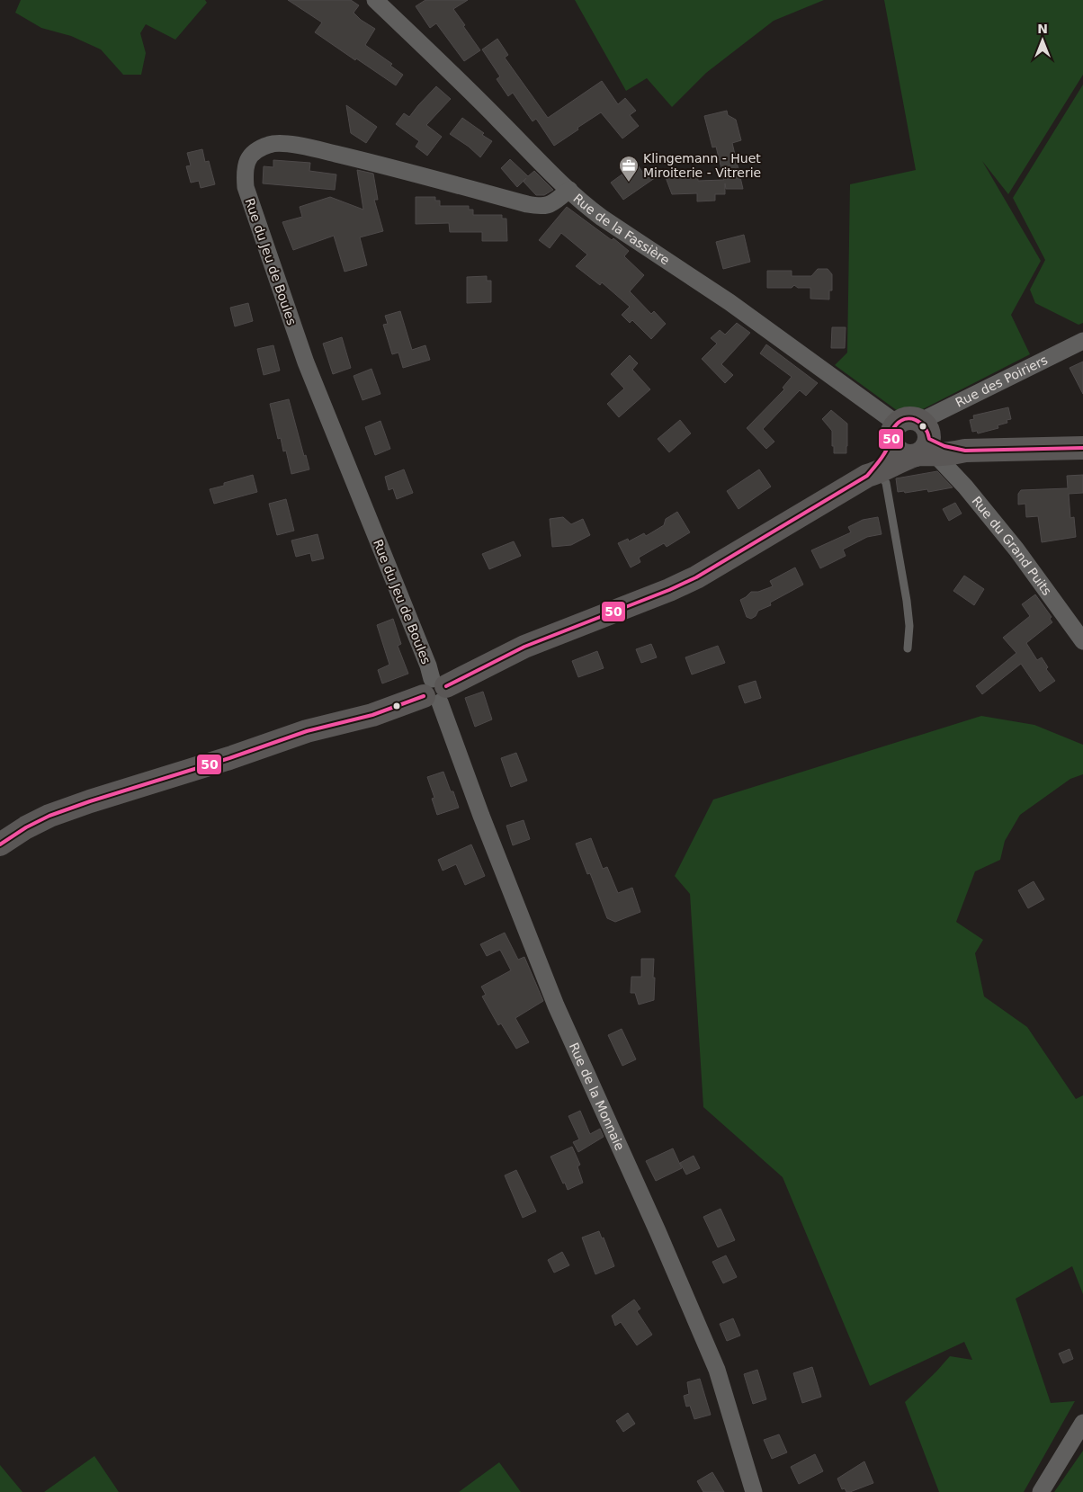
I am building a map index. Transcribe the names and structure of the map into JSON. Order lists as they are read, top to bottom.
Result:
{
  "streets": {
    "street": [
      "Rue de la Fassière",
      "Rue du Jeu de Boules",
      "Rue des Poiriers",
      "Rue du Grand Puits",
      "Rue de la Monnaie"
    ]
  },
  "crossings": [
    ["Rue de la Fassière", "Rue du Jeu de Boules"],
    ["Rue du Jeu de Boules", "Rue de la Monnaie"],
    ["Rue des Poiriers", "Rue du Grand Puits"]
  ],
  "places": {
    "office": ["Klingemann - Huet Miroiterie - Vitrerie"]
  },
  "lines": ["transit line 50"],
  "north": "top"
}
